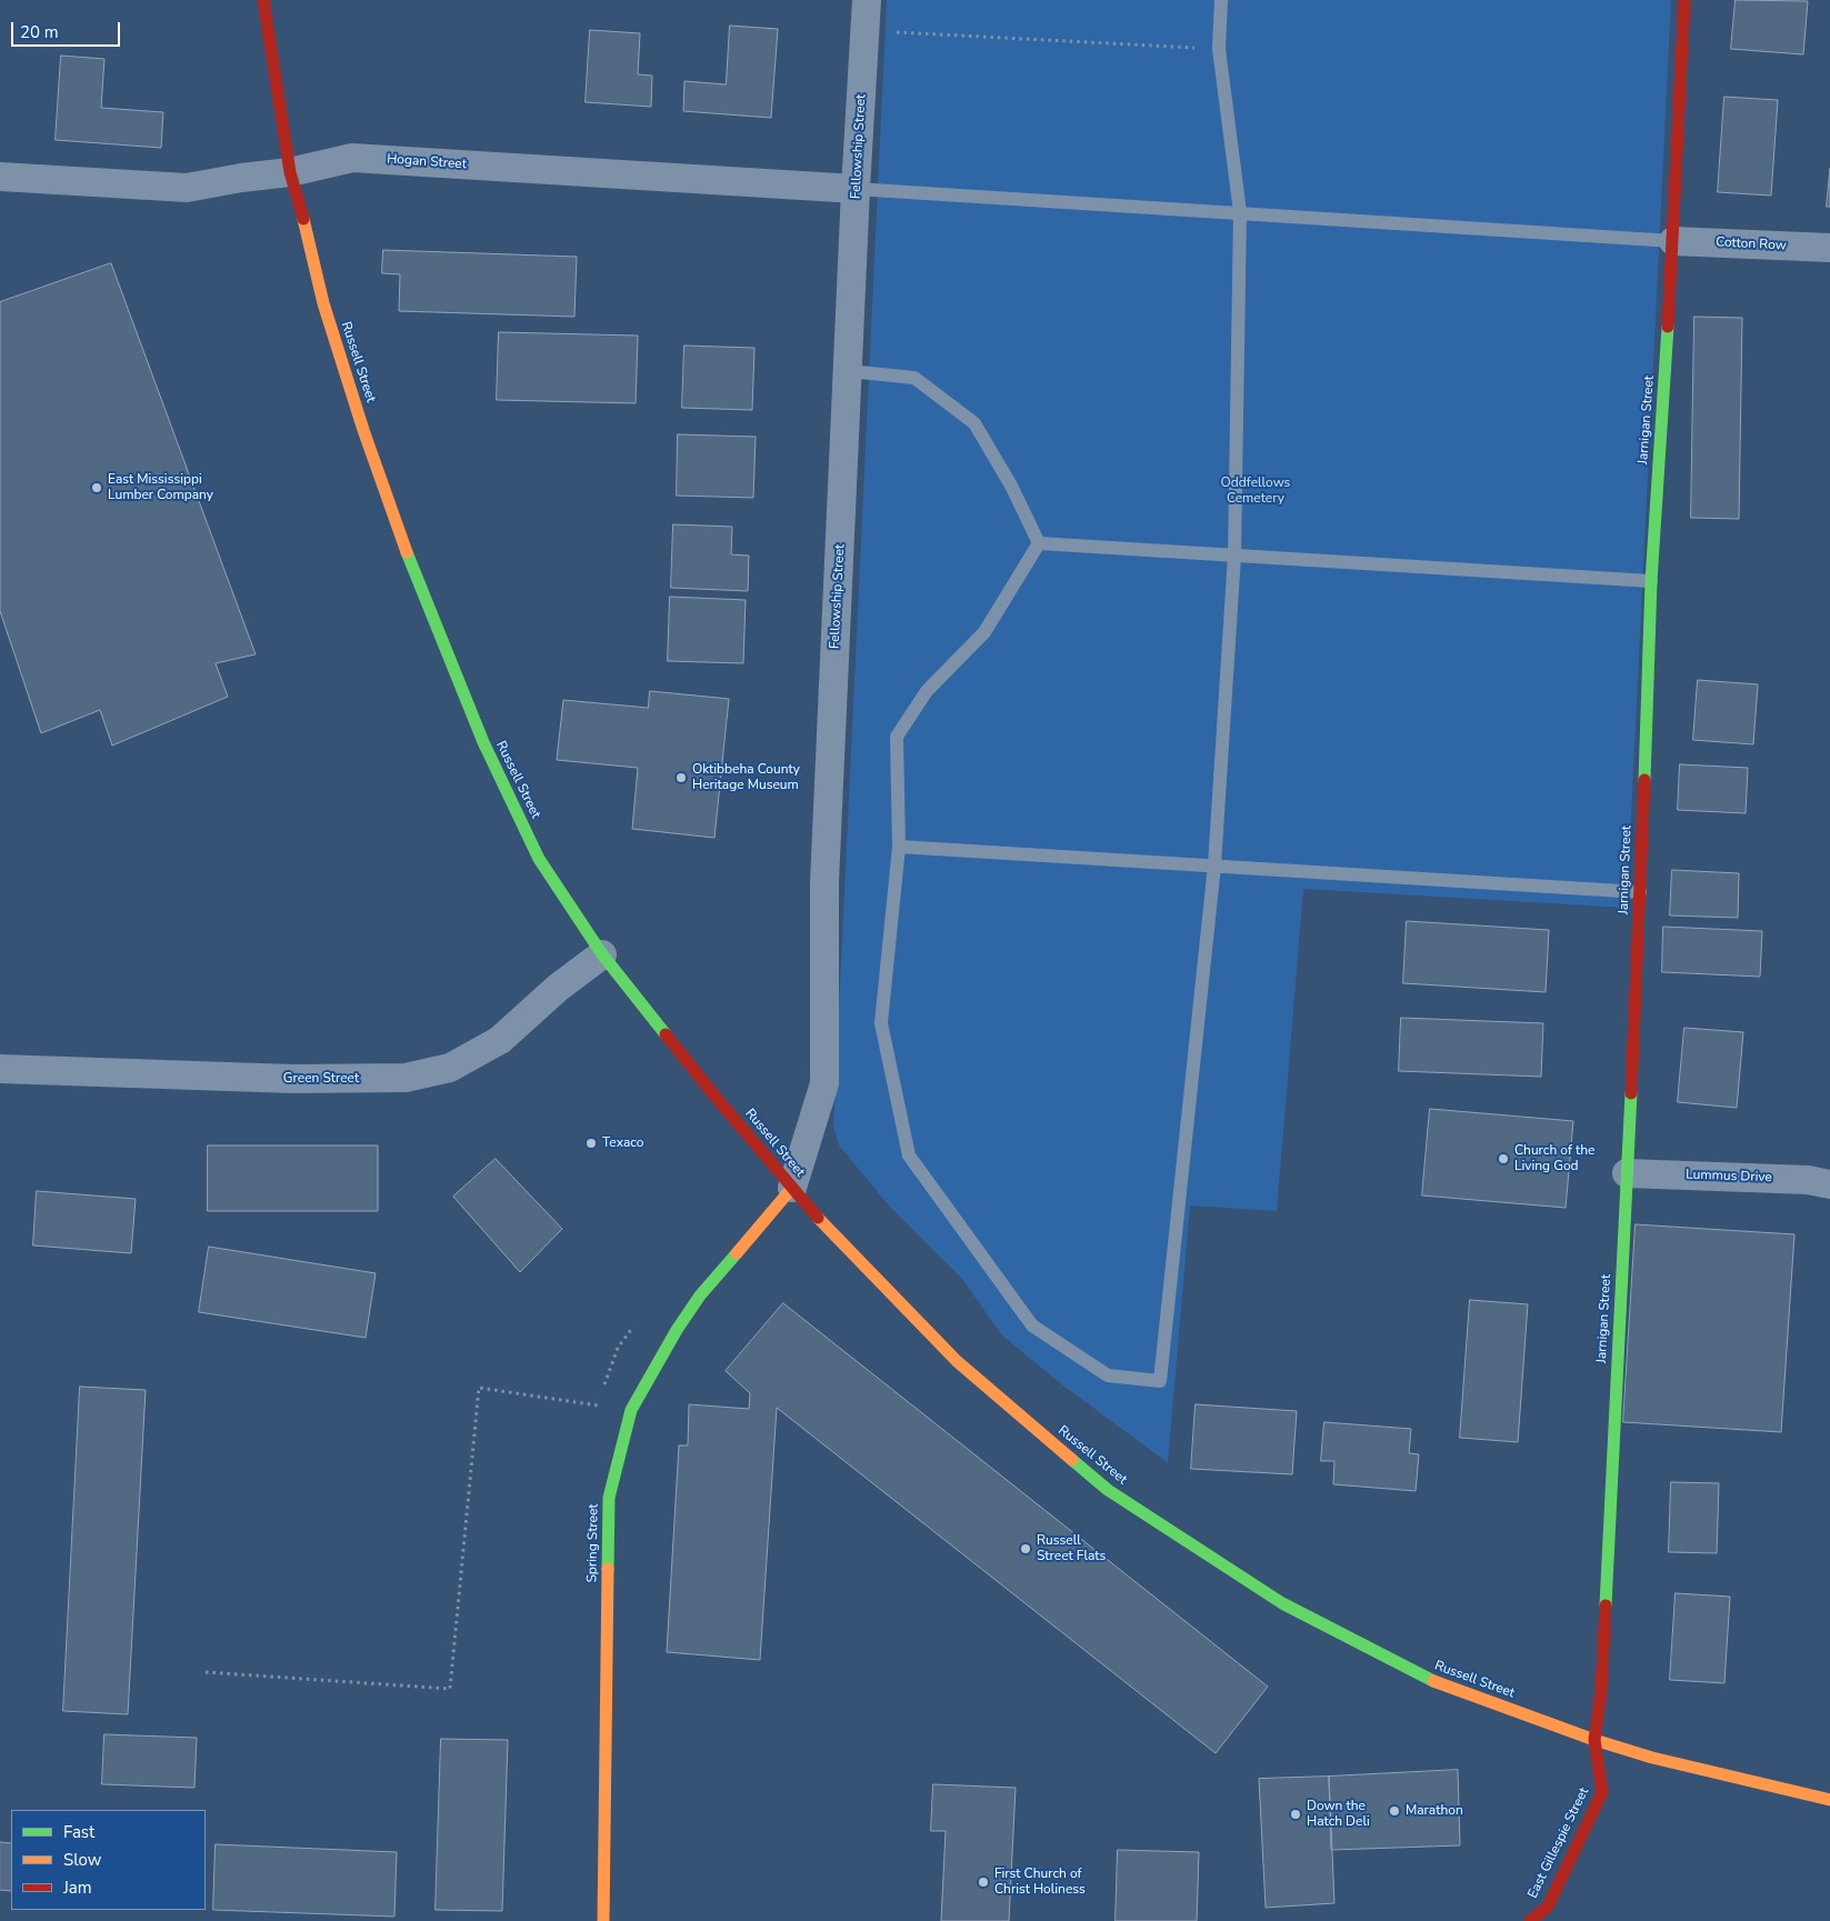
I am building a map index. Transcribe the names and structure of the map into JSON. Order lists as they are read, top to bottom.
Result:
{
  "streets": {
    "street": [
      "Fellowship Street",
      "Hogan Street",
      "Cotton Row",
      "Russell Street",
      "Jarnigan Street",
      "Green Street",
      "Lummus Drive",
      "Spring Street",
      "East Gillespie Street"
    ]
  },
  "crossings": [
    ["Fellowship Street", "Hogan Street"],
    ["Fellowship Street", "Russell Street"],
    ["Fellowship Street", "Spring Street"],
    ["Hogan Street", "Russell Street"],
    ["Cotton Row", "Jarnigan Street"],
    ["Russell Street", "Jarnigan Street"],
    ["Russell Street", "Green Street"],
    ["Russell Street", "Spring Street"],
    ["Russell Street", "East Gillespie Street"],
    ["Jarnigan Street", "Lummus Drive"],
    ["Jarnigan Street", "East Gillespie Street"]
  ],
  "parks": ["Oddfellows Cemetery"],
  "places": [
    "East Mississippi Lumber Company",
    "Oktibbeha County Heritage Museum",
    "Texaco",
    "Church of the Living God",
    "Russell Street Flats",
    "Marathon",
    "Down the Hatch Deli",
    "First Church of Christ Holiness"
  ],
  "legend": ["Fast", "Slow", "Jam"],
  "scale_bar": "20 m"
}
